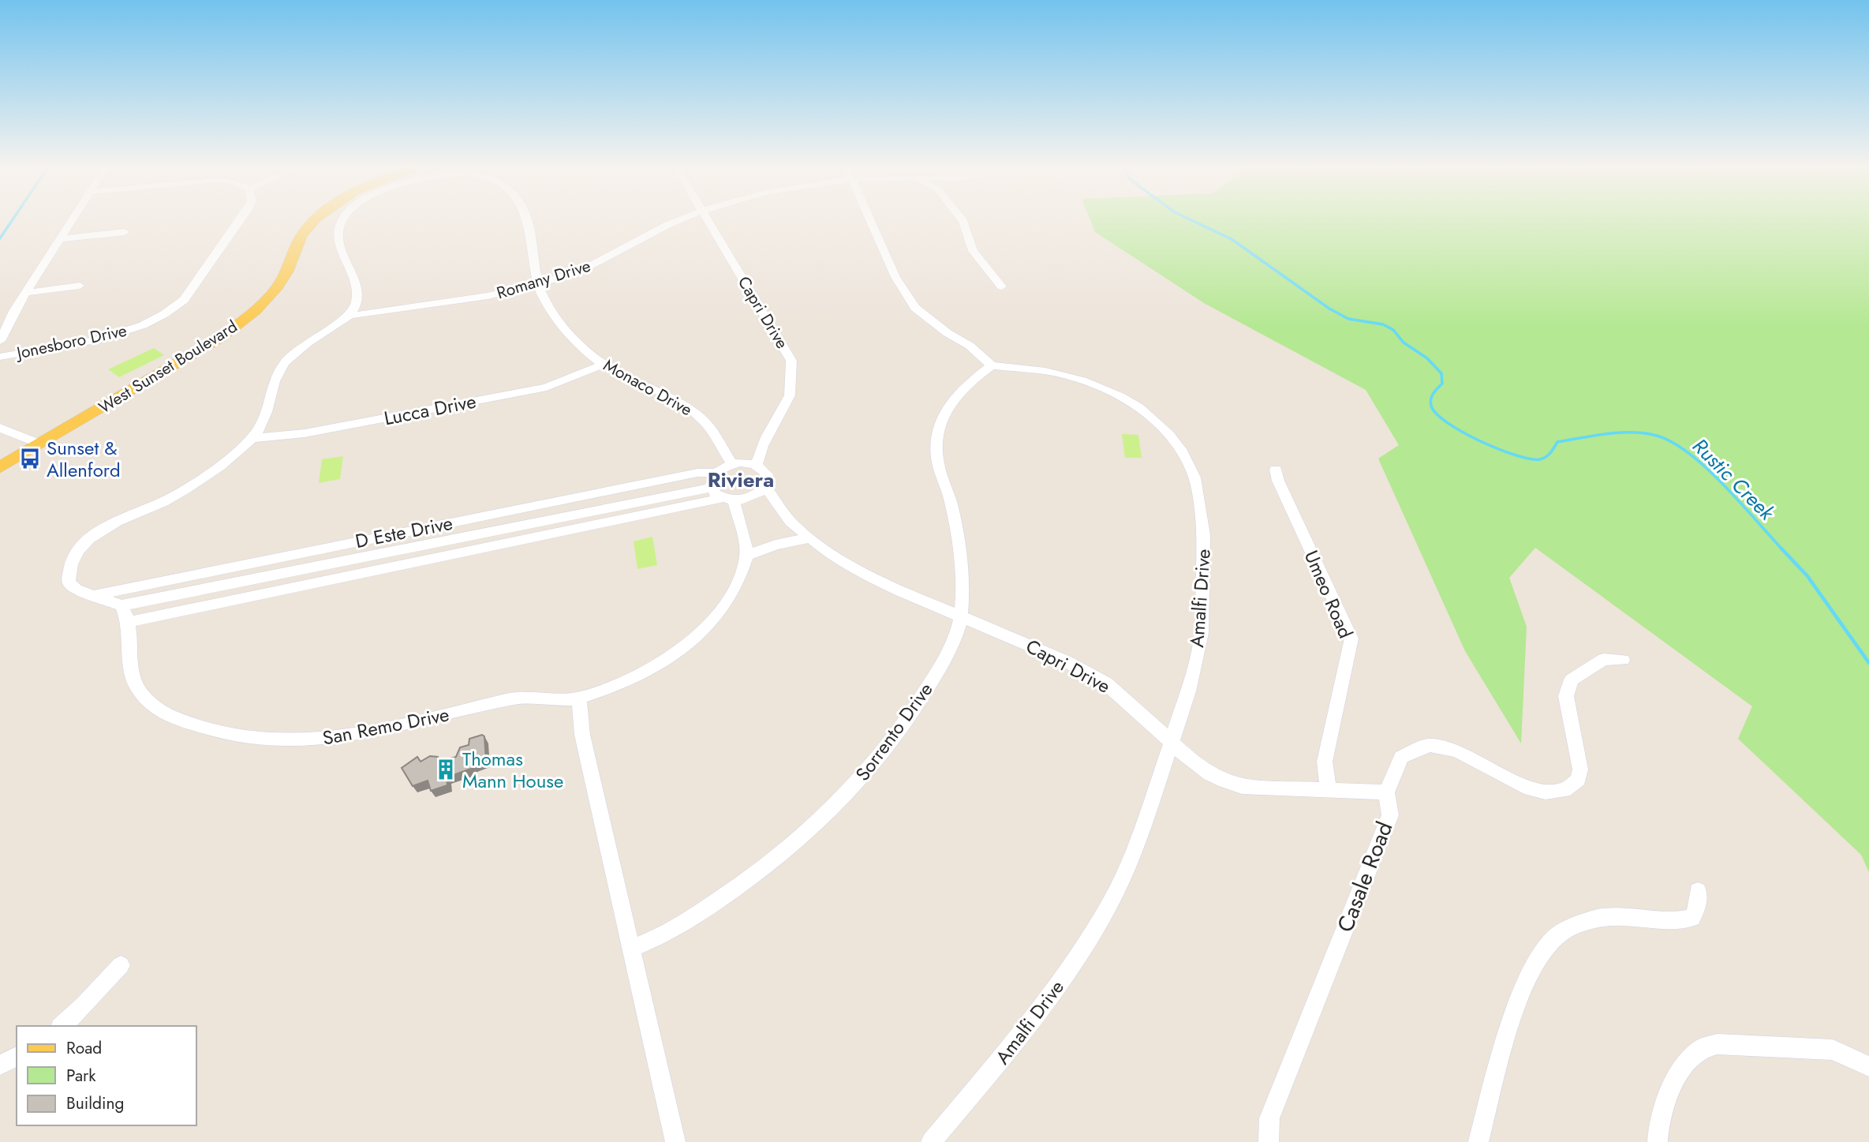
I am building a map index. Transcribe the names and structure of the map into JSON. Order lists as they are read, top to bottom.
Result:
{
  "streets": {
    "main road": ["West Sunset Boulevard"],
    "street": [
      "Romany Drive",
      "Capri Drive",
      "Jonesboro Drive",
      "Monaco Drive",
      "Lucca Drive",
      "D Este Drive",
      "Umeo Road",
      "Amalfi Drive",
      "San Remo Drive",
      "Sorrento Drive",
      "Casale Road"
    ]
  },
  "crossings": [
    ["Romany Drive", "Monaco Drive"],
    ["Capri Drive", "Monaco Drive"],
    ["Capri Drive", "D Este Drive"],
    ["Capri Drive", "Umeo Road"],
    ["Capri Drive", "Amalfi Drive"],
    ["Capri Drive", "Sorrento Drive"],
    ["Capri Drive", "Casale Road"],
    ["Monaco Drive", "Lucca Drive"],
    ["Monaco Drive", "D Este Drive"],
    ["D Este Drive", "San Remo Drive"],
    ["Amalfi Drive", "Sorrento Drive"]
  ],
  "districts": ["Riviera"],
  "water": ["Rustic Creek"],
  "places": {
    "bus stop": ["Sunset & Allenford"],
    "building": ["Thomas Mann House"]
  },
  "legend": ["Road", "Park", "Building"]
}
